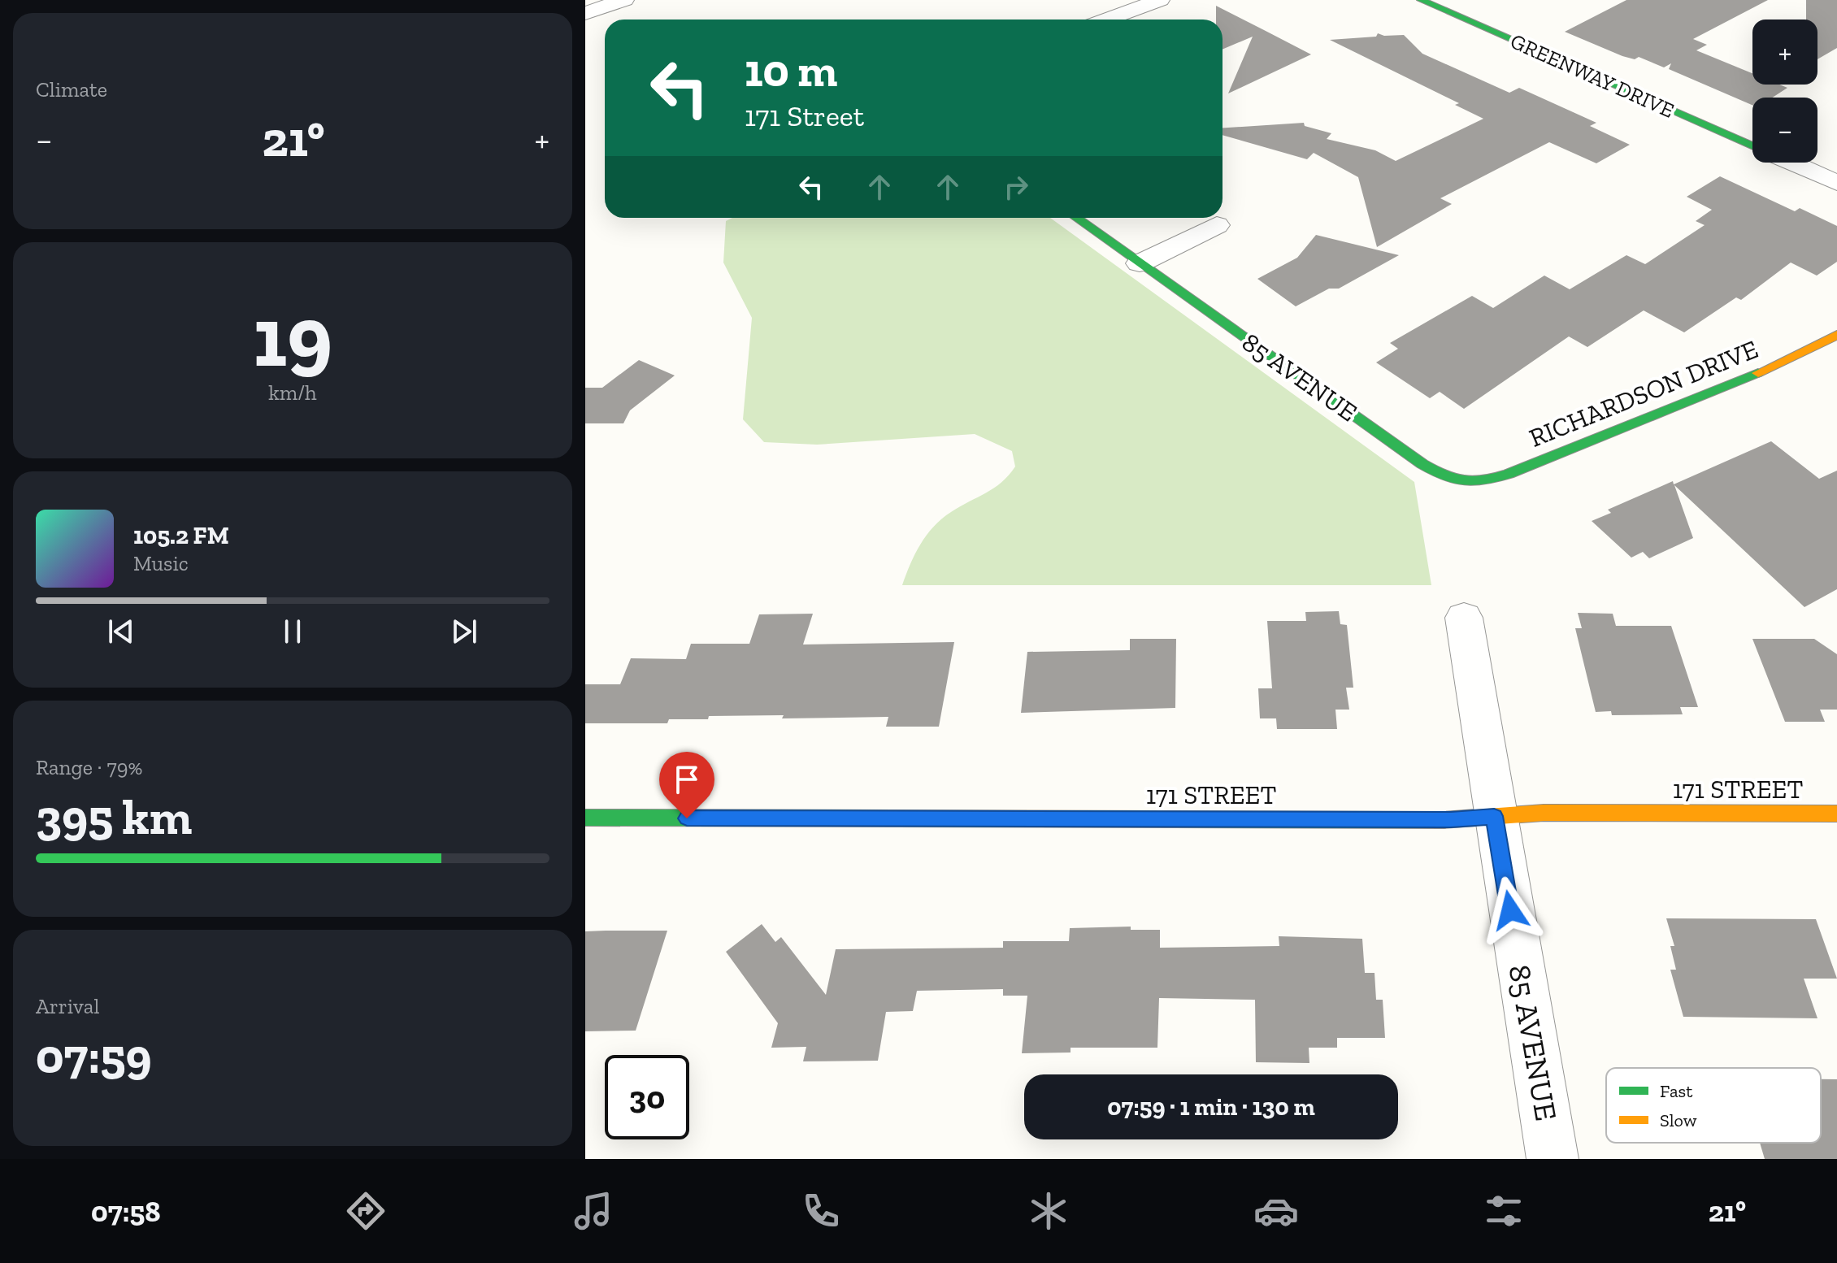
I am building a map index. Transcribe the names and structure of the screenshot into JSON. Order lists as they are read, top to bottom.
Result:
{
  "streets": {
    "street": [
      "GREENWAY DRIVE",
      "85 AVENUE",
      "RICHARDSON DRIVE",
      "171 STREET"
    ]
  },
  "crossings": [
    ["85 AVENUE", "RICHARDSON DRIVE"],
    ["85 AVENUE", "171 STREET"]
  ],
  "legend": ["Fast", "Slow"],
  "page": {
    "tile": [
      "Climate",
      ["19", "km/h"],
      ["Range · 79%", "395 km"],
      ["Arrival", "07:59"]
    ],
    "map_buttons": ["+", "−"],
    "turn": ["10 m", "171 Street"],
    "heat": ["−", "21°", "+"],
    "song": ["105.2 FM", "Music"],
    "limit": "30",
    "trip": "07:59 · 1 min · 130 m",
    "tabs": ["07:58", "21°"]
  }
}
